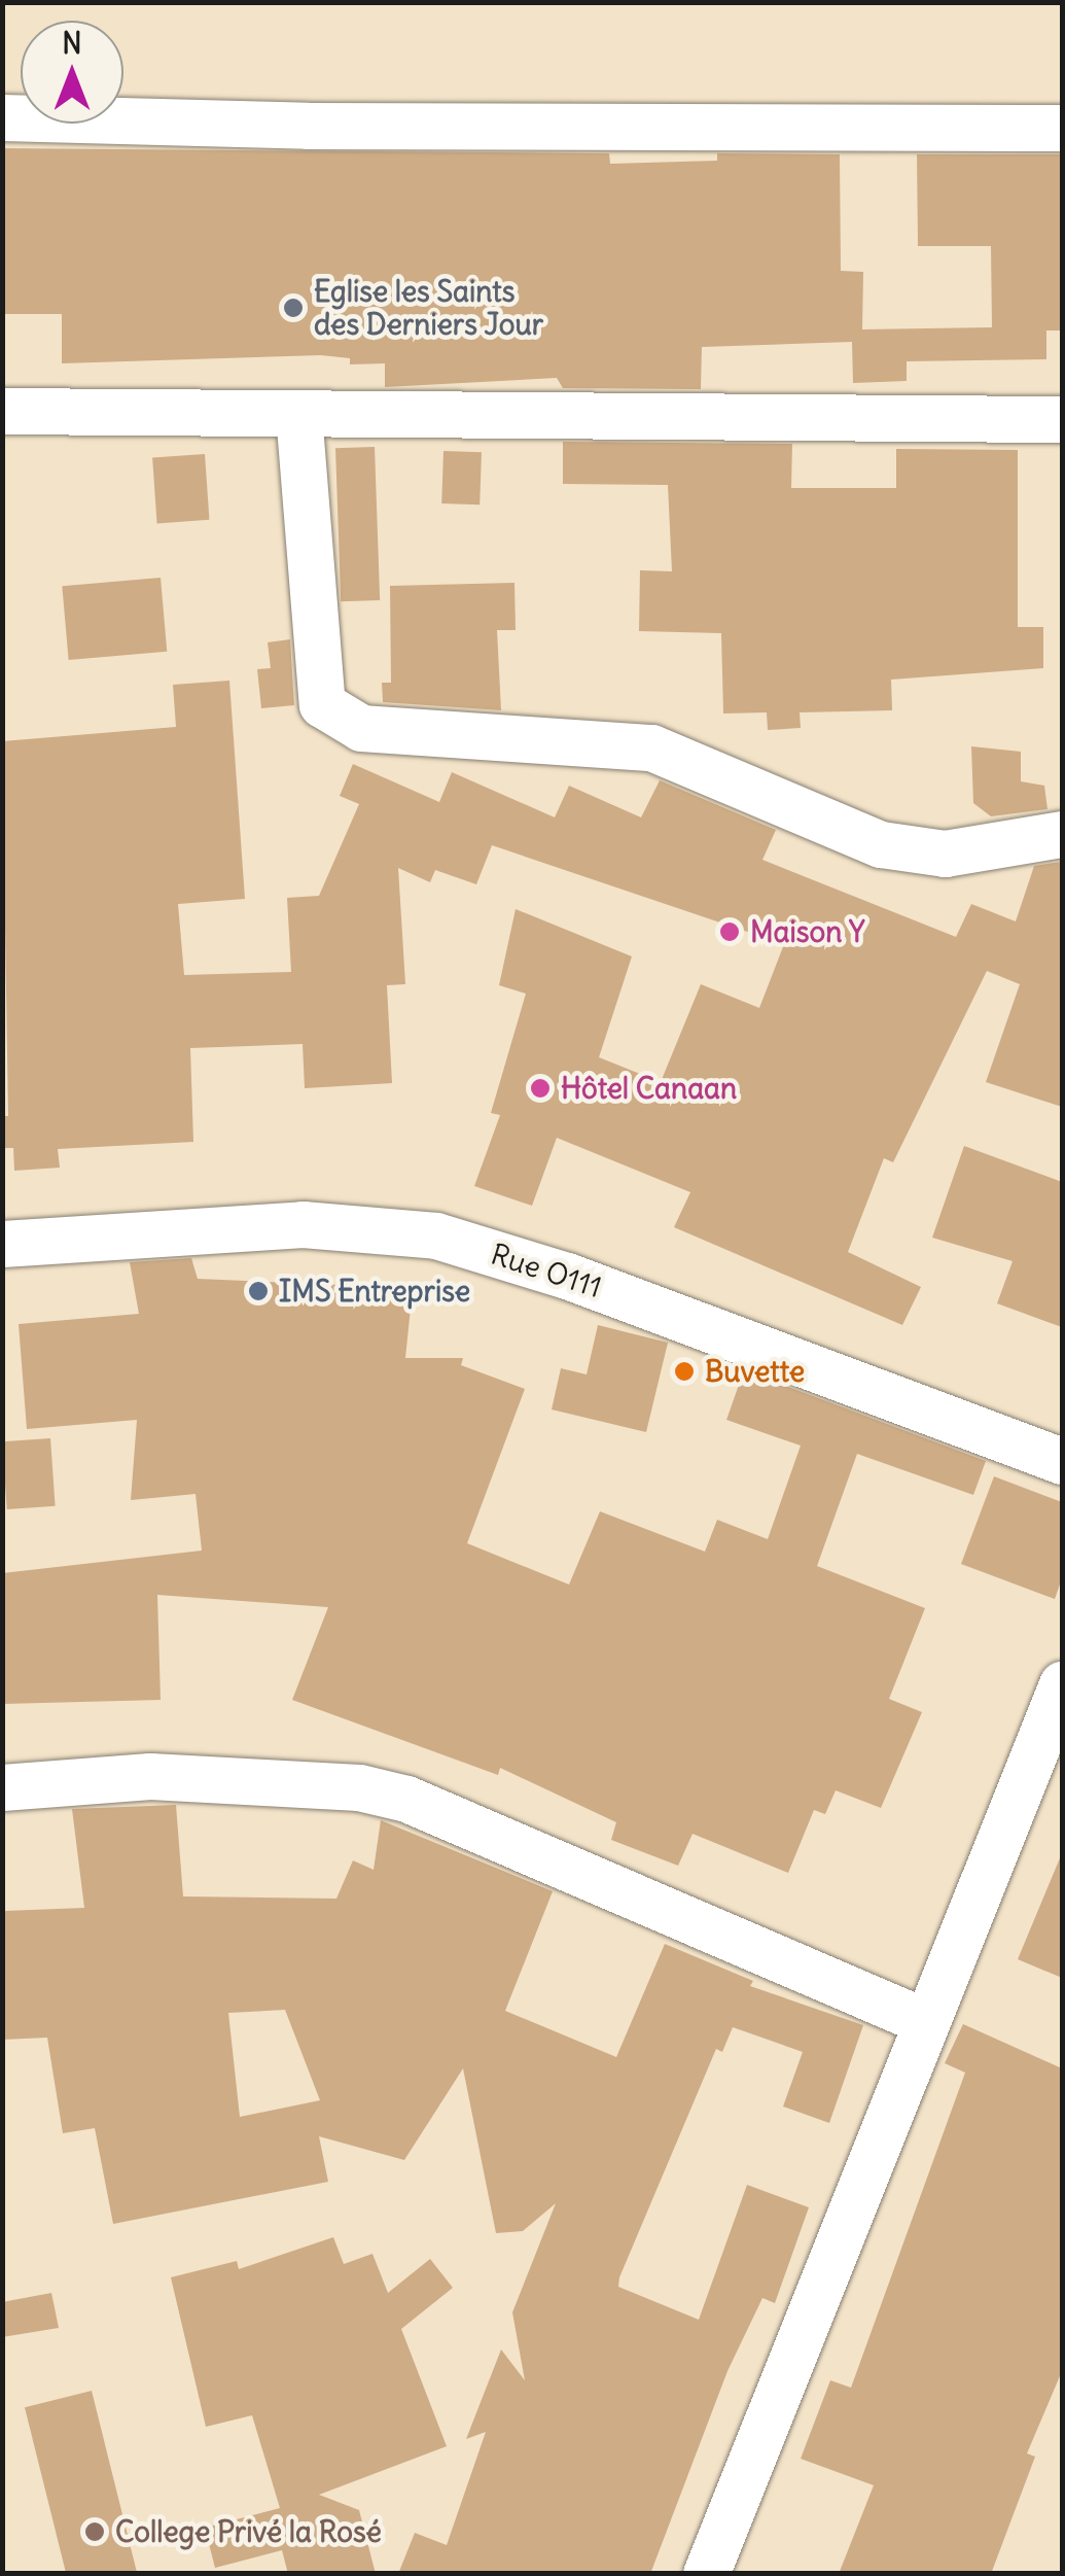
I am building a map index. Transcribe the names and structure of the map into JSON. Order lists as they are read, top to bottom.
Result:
{
  "streets": {
    "street": ["Rue O111"]
  },
  "places": [
    "Eglise les Saints des Derniers Jour",
    "Maison Y",
    "Hôtel Canaan",
    "IMS Entreprise",
    "Buvette",
    "College Privé la Rosé"
  ],
  "north": "top"
}
